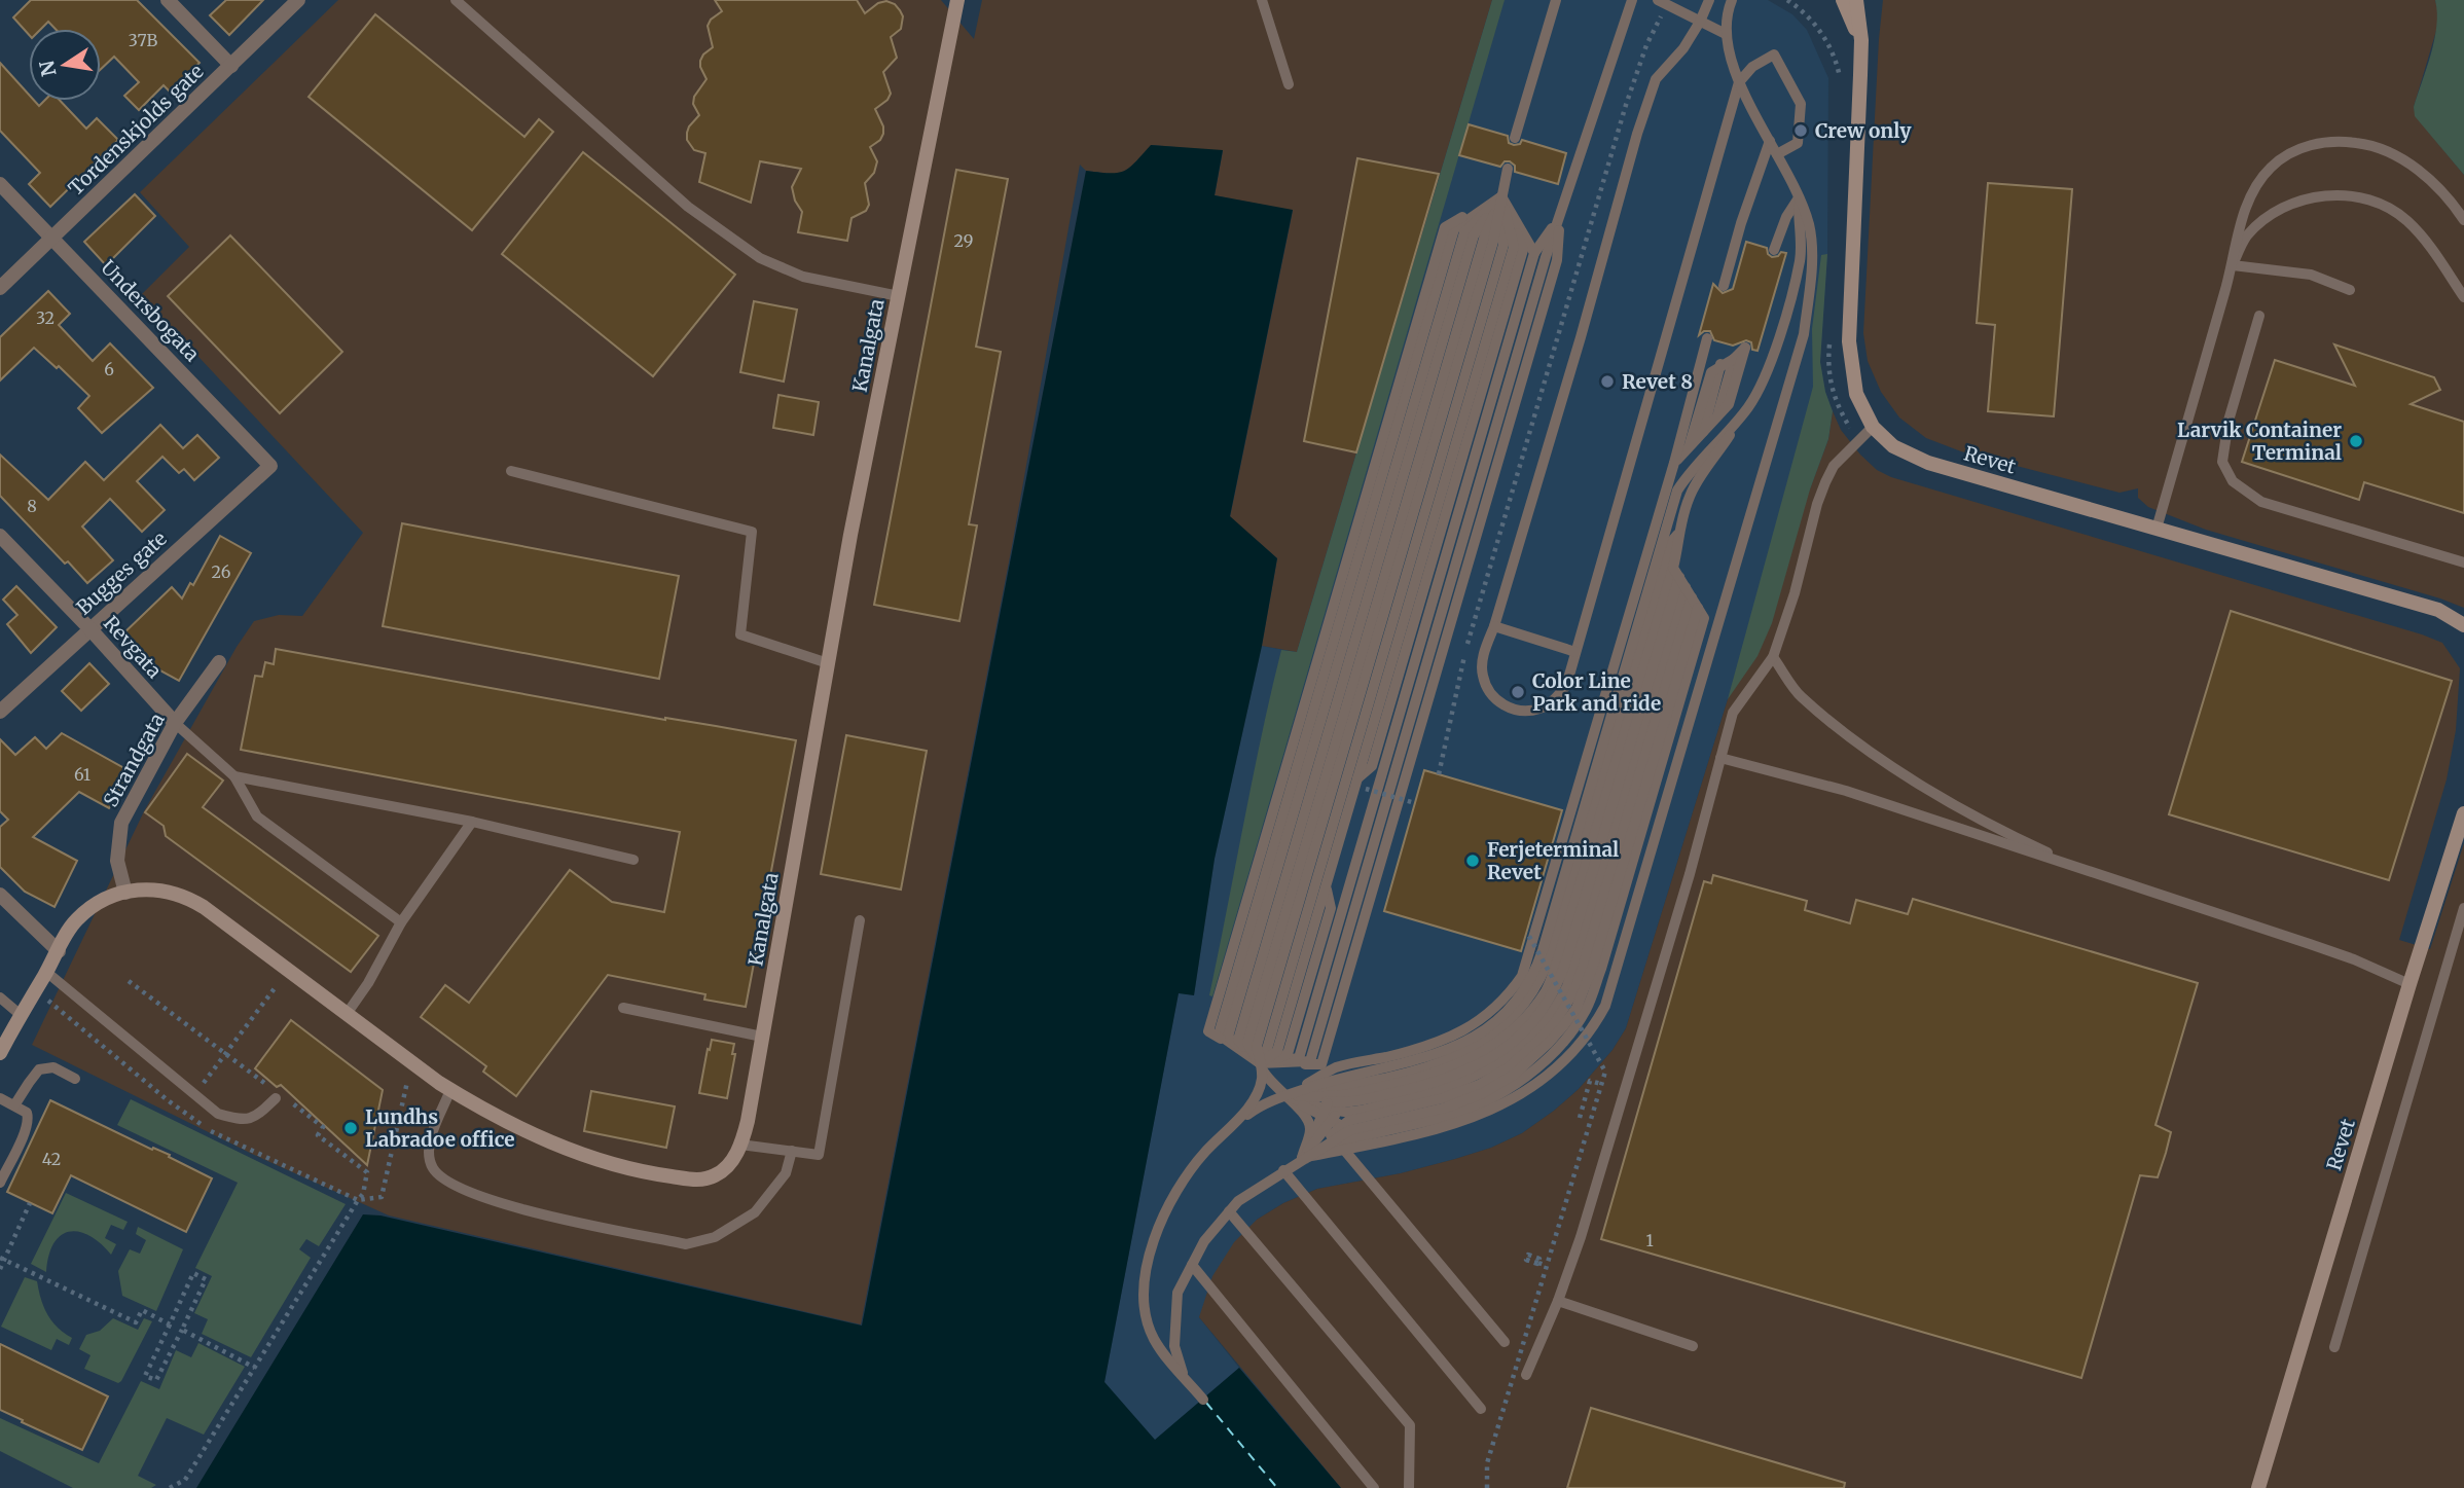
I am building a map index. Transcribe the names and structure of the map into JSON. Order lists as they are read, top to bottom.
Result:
{
  "streets": {
    "main road": ["Kanalgata", "Revet"],
    "street": [
      "Tordenskjolds gate",
      "Undersbogata",
      "Bugges gate",
      "Revgata",
      "Strandgata"
    ]
  },
  "crossings": [
    ["Tordenskjolds gate", "Undersbogata"],
    ["Undersbogata", "Bugges gate"],
    ["Kanalgata", "Strandgata"],
    ["Bugges gate", "Revgata"],
    ["Revgata", "Strandgata"]
  ],
  "places": [
    "Crew only",
    "Revet 8",
    "Larvik Container Terminal",
    "Color Line Park and ride",
    "Ferjeterminal Revet",
    "Lundhs Labradoe office"
  ],
  "house_numbers": [
    "37B",
    "29",
    "32",
    "6",
    "8",
    "26",
    "61",
    "42",
    "1"
  ],
  "north": "left"
}
